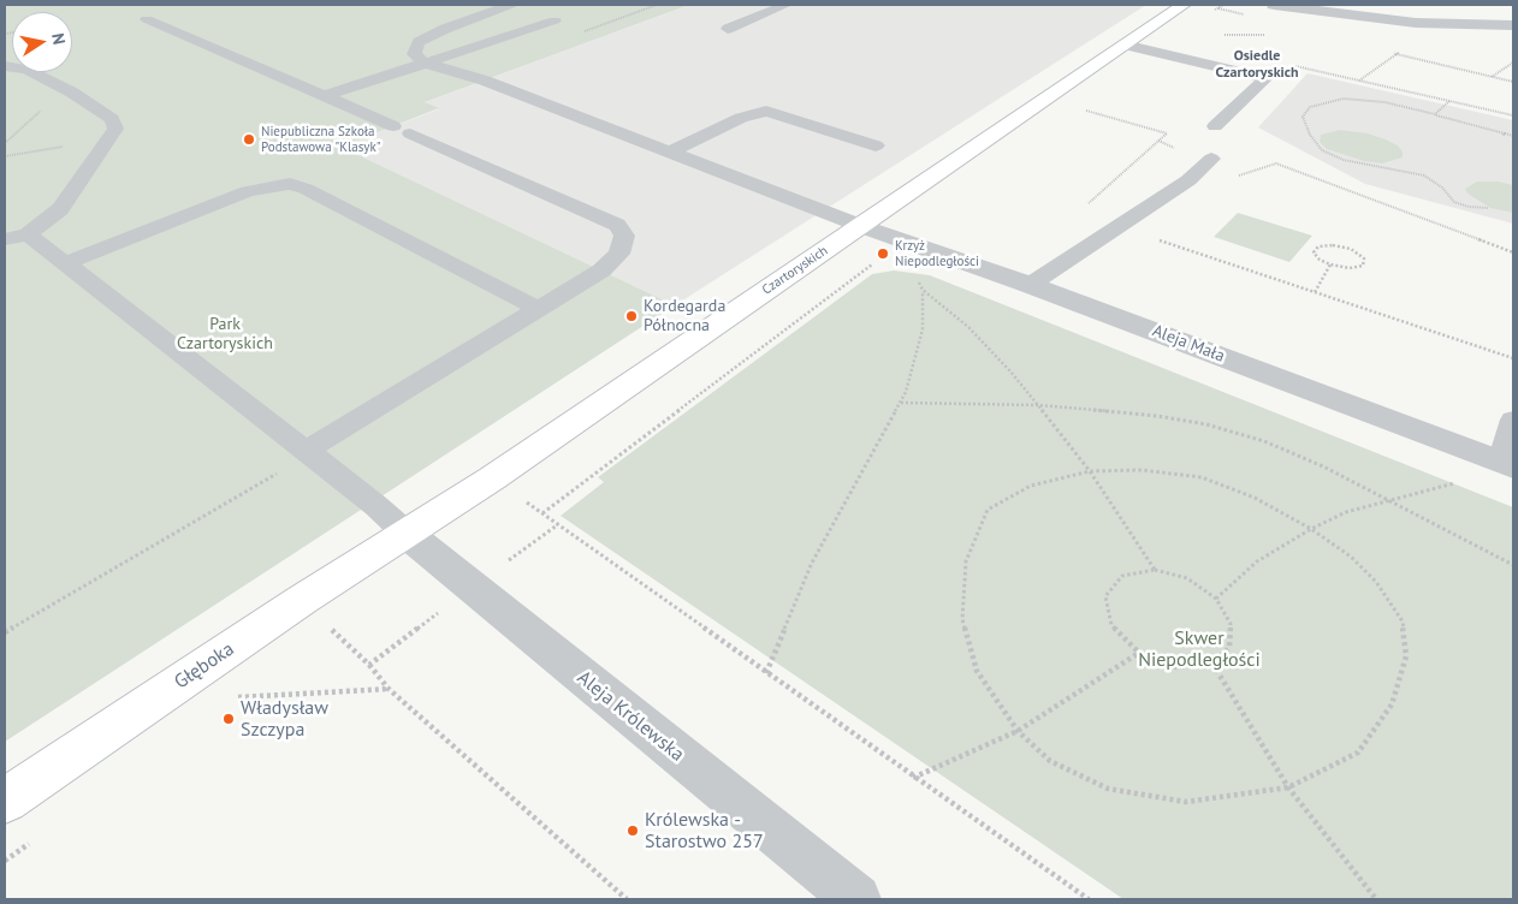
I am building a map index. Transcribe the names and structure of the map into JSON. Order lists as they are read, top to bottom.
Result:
{
  "streets": {
    "main road": ["Czartoryskich", "Głęboka"],
    "street": ["Aleja Mała", "Aleja Królewska"]
  },
  "crossings": [
    ["Czartoryskich", "Aleja Mała"],
    ["Czartoryskich", "Głęboka"],
    ["Czartoryskich", "Aleja Królewska"],
    ["Głęboka", "Aleja Królewska"]
  ],
  "districts": ["Osiedle Czartoryskich"],
  "parks": ["Park Czartoryskich", "Skwer Niepodległości"],
  "places": [
    "Niepubliczna Szkoła Podstawowa \"Klasyk\"",
    "Krzyż Niepodległości",
    "Kordegarda Północna",
    "Władysław Szczypa",
    "Królewska - Starostwo 257"
  ],
  "north": "right"
}
